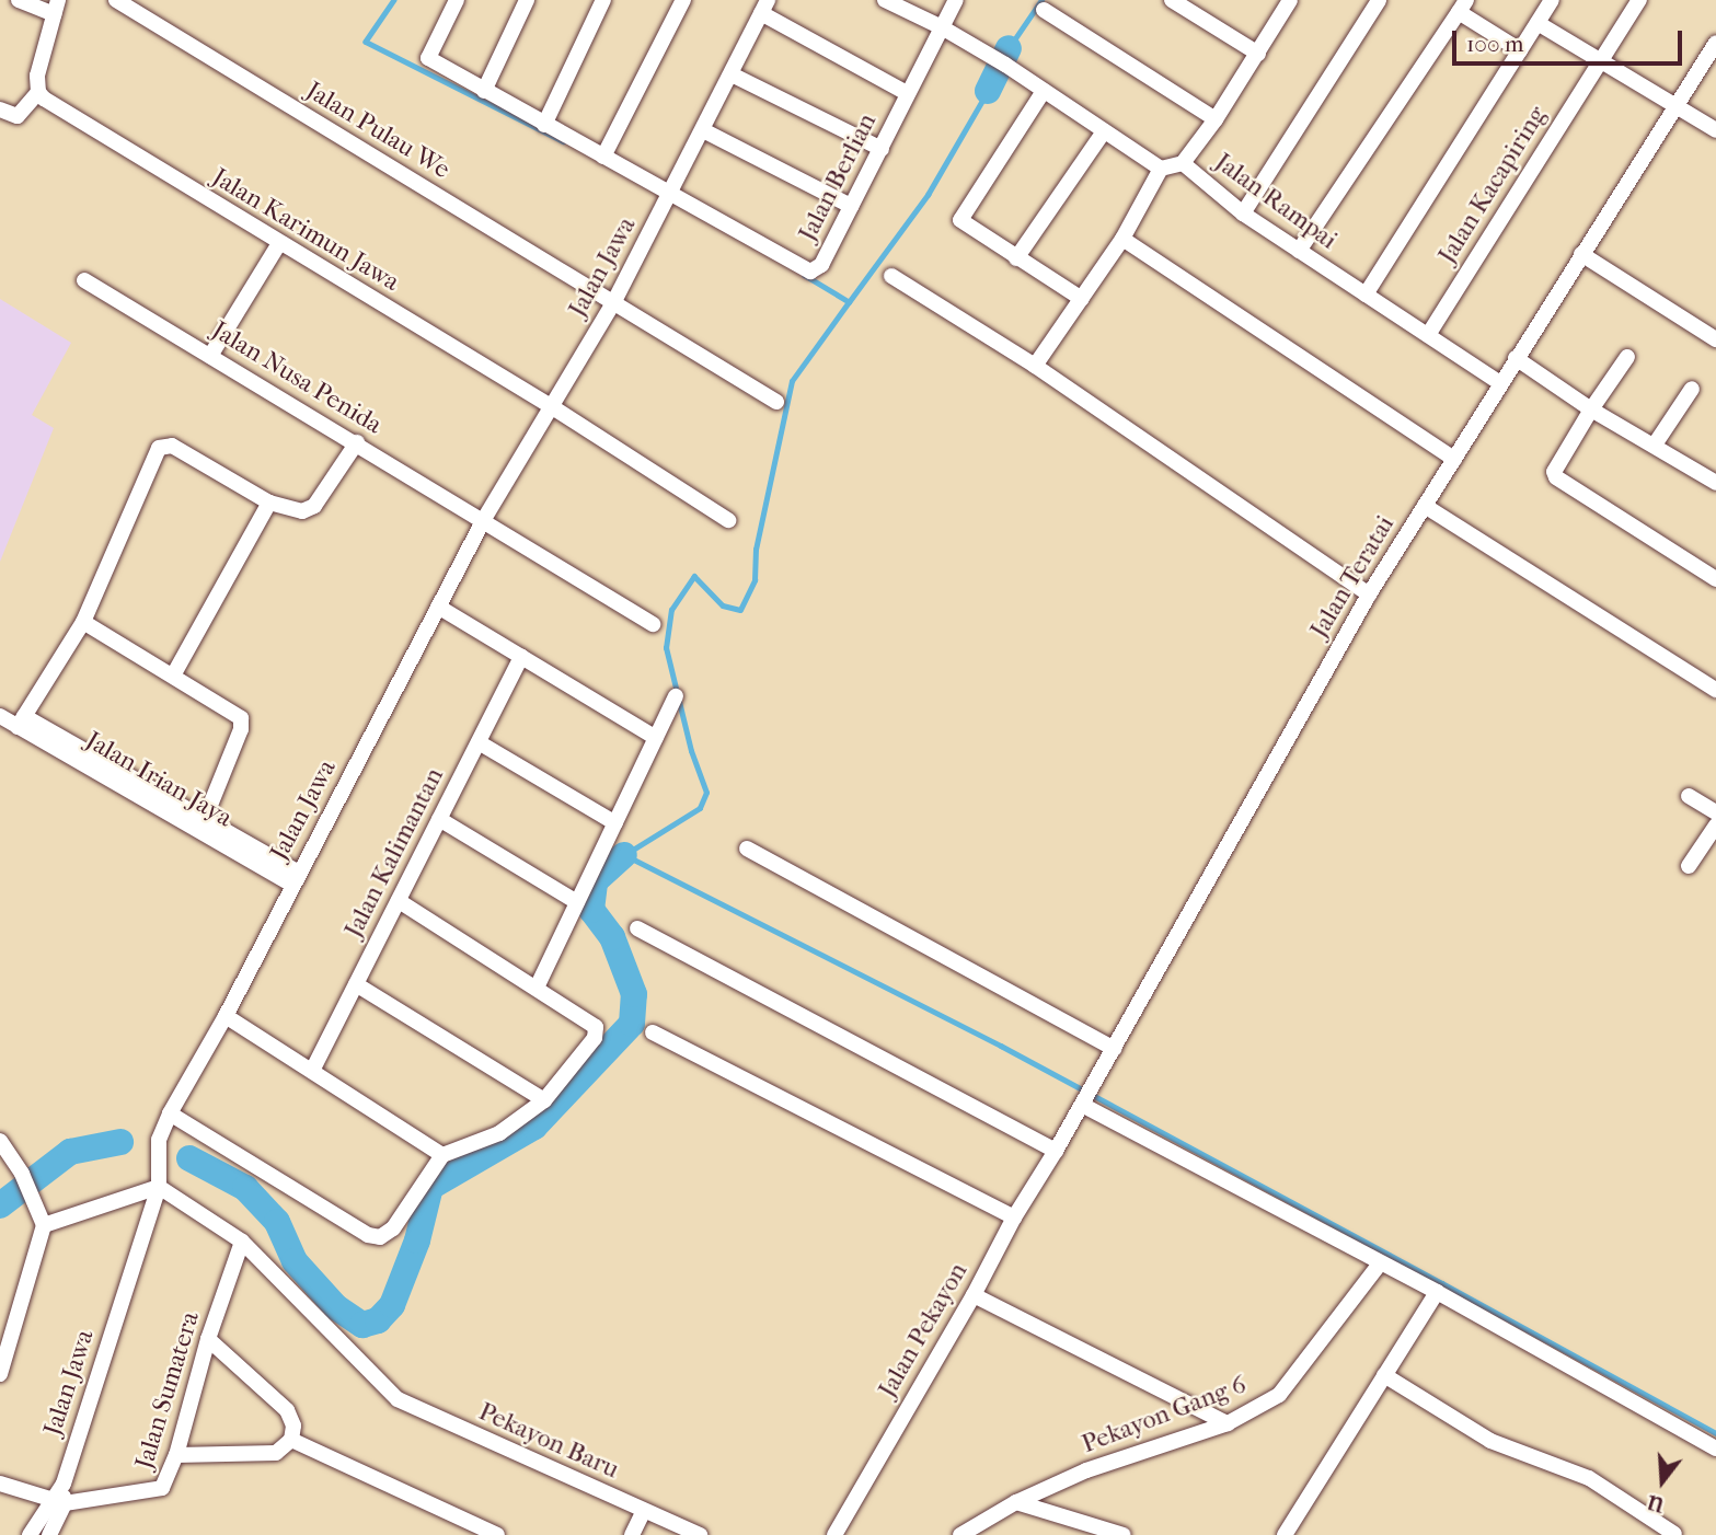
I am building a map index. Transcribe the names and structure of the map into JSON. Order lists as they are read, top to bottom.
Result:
{
  "streets": {
    "street": [
      "Jalan Pulau We",
      "Jalan Berlian",
      "Jalan Kacapiring",
      "Jalan Rampai",
      "Jalan Karimun Jawa",
      "Jalan Jawa",
      "Jalan Nusa Penida",
      "Jalan Teratai",
      "Jalan Irian Jaya",
      "Jalan Kalimantan",
      "Jalan Pekayon",
      "Jalan Sumatera",
      "Pekayon Gang 6",
      "Pekayon Baru"
    ]
  },
  "crossings": [
    ["Jalan Pulau We", "Jalan Jawa"],
    ["Jalan Berlian", "Jalan Jawa"],
    ["Jalan Kacapiring", "Jalan Rampai"],
    ["Jalan Rampai", "Jalan Teratai"],
    ["Jalan Karimun Jawa", "Jalan Jawa"],
    ["Jalan Jawa", "Jalan Nusa Penida"],
    ["Jalan Jawa", "Jalan Irian Jaya"],
    ["Jalan Jawa", "Jalan Sumatera"],
    ["Jalan Jawa", "Pekayon Baru"],
    ["Jalan Teratai", "Jalan Pekayon"],
    ["Jalan Sumatera", "Pekayon Baru"]
  ],
  "scale_bar": "100 m",
  "north": "bottom"
}
